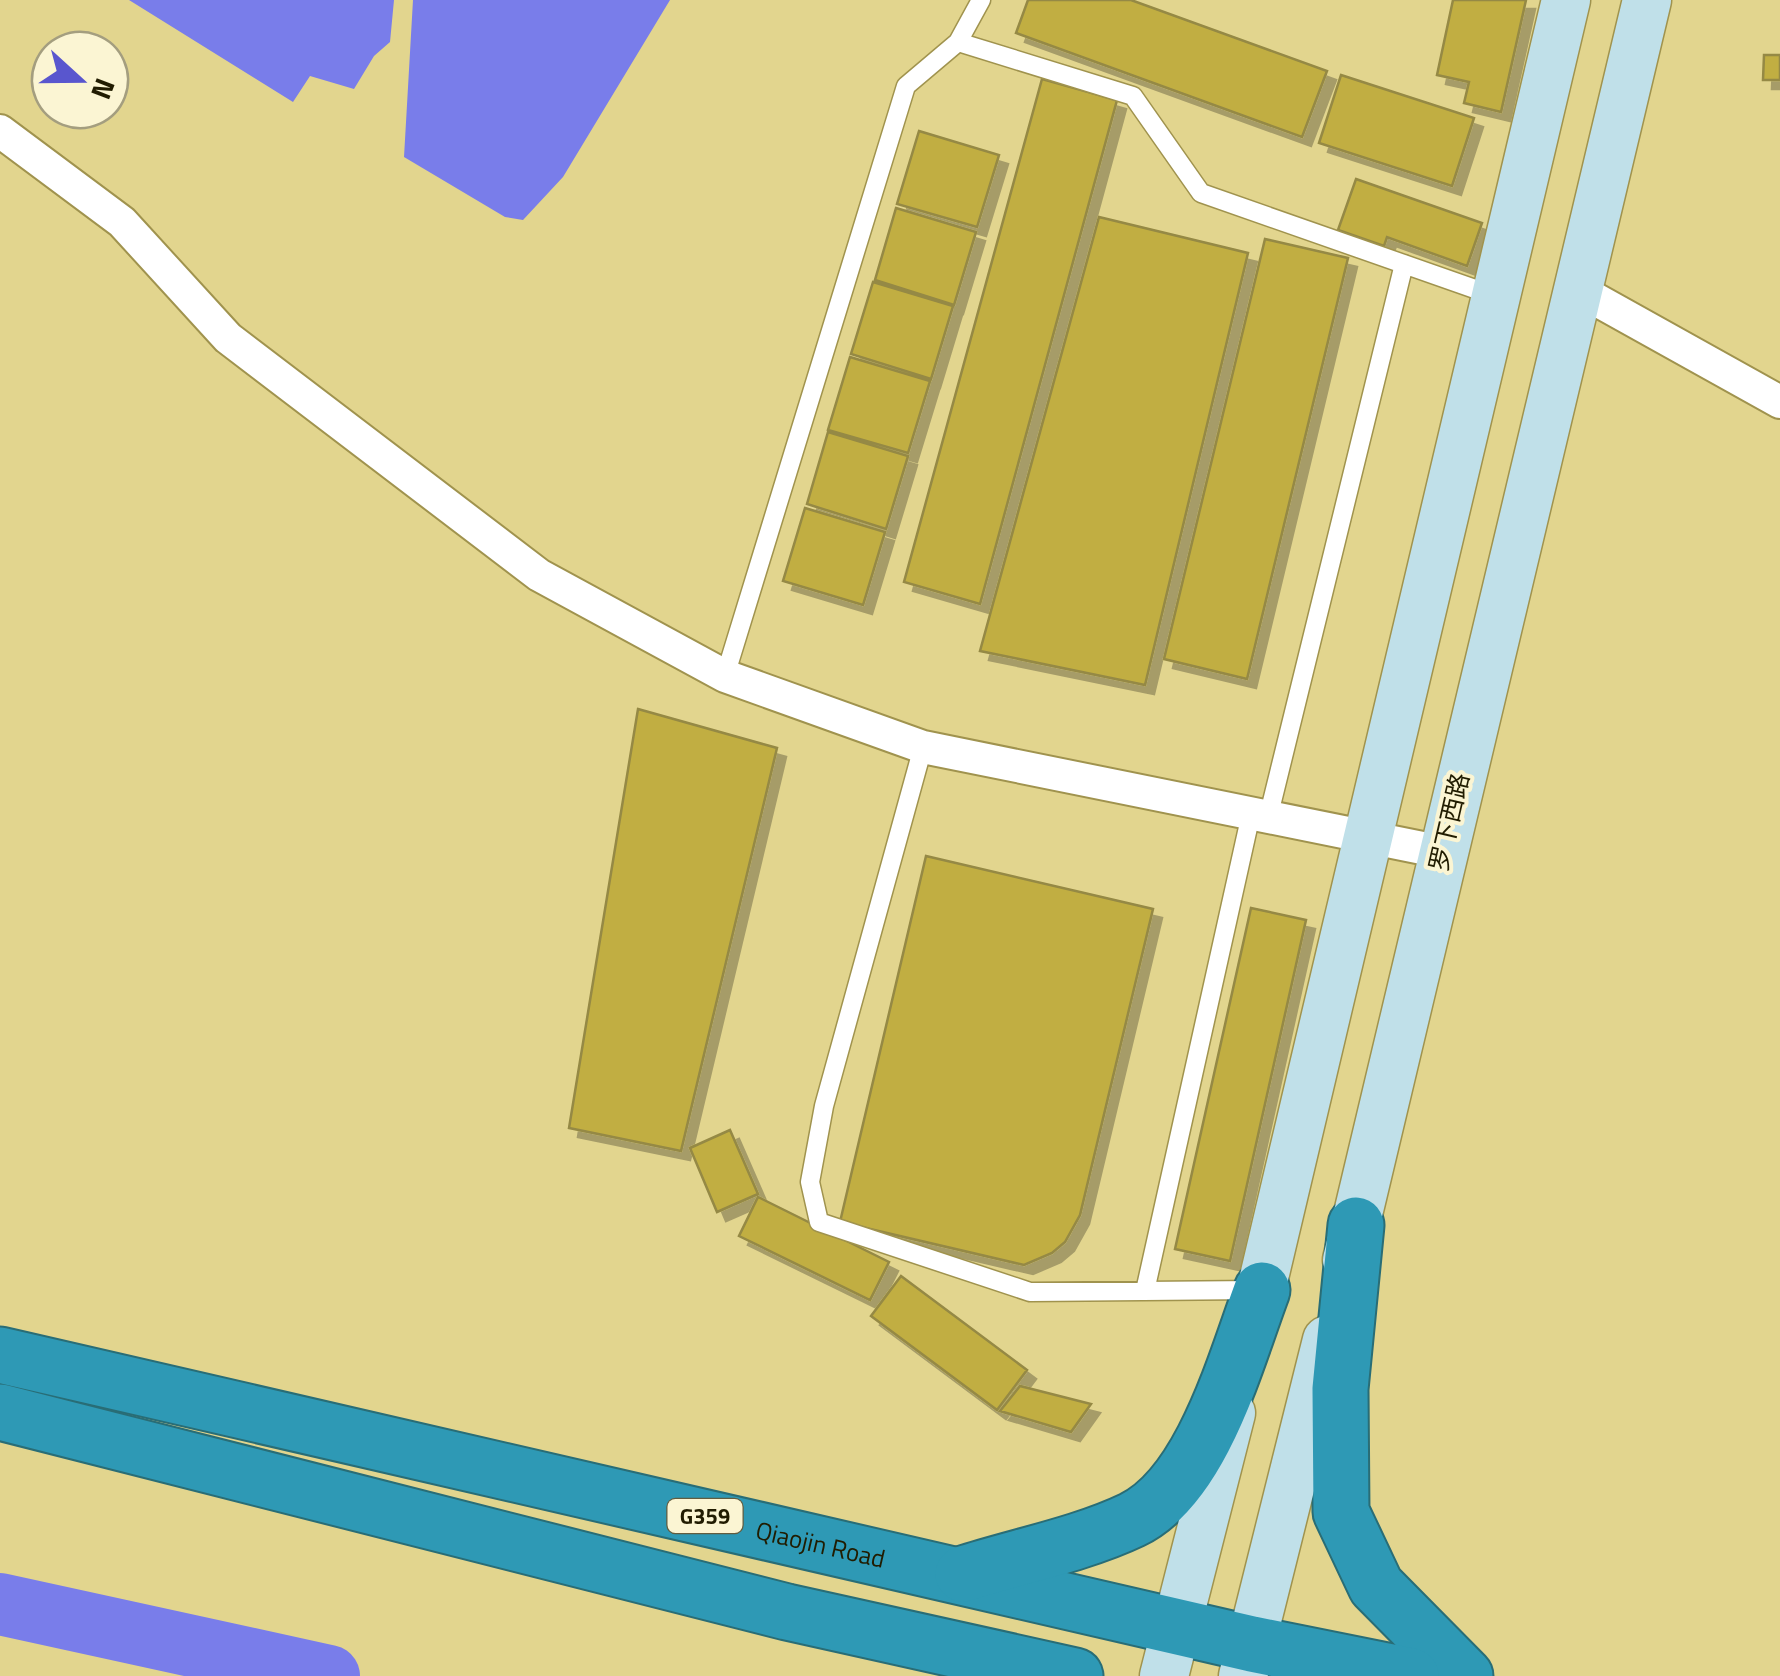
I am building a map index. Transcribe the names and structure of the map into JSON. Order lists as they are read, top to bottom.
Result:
{
  "streets": {
    "highway": ["G359", "Qiaojin Road"],
    "main road": ["罗下西路"]
  },
  "crossings": [
    ["罗下西路", "Qiaojin Road"]
  ],
  "north": "right"
}
